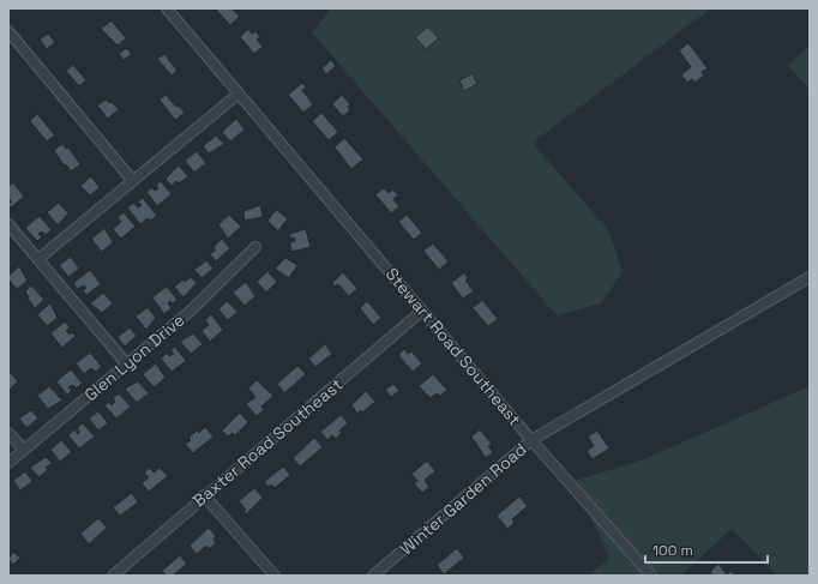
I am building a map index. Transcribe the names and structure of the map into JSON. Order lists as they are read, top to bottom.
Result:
{
  "streets": {
    "street": [
      "Stewart Road Southeast",
      "Glen Lyon Drive",
      "Baxter Road Southeast",
      "Winter Garden Road"
    ]
  },
  "crossings": [
    ["Stewart Road Southeast", "Baxter Road Southeast"],
    ["Stewart Road Southeast", "Winter Garden Road"]
  ],
  "scale_bar": "100 m"
}
